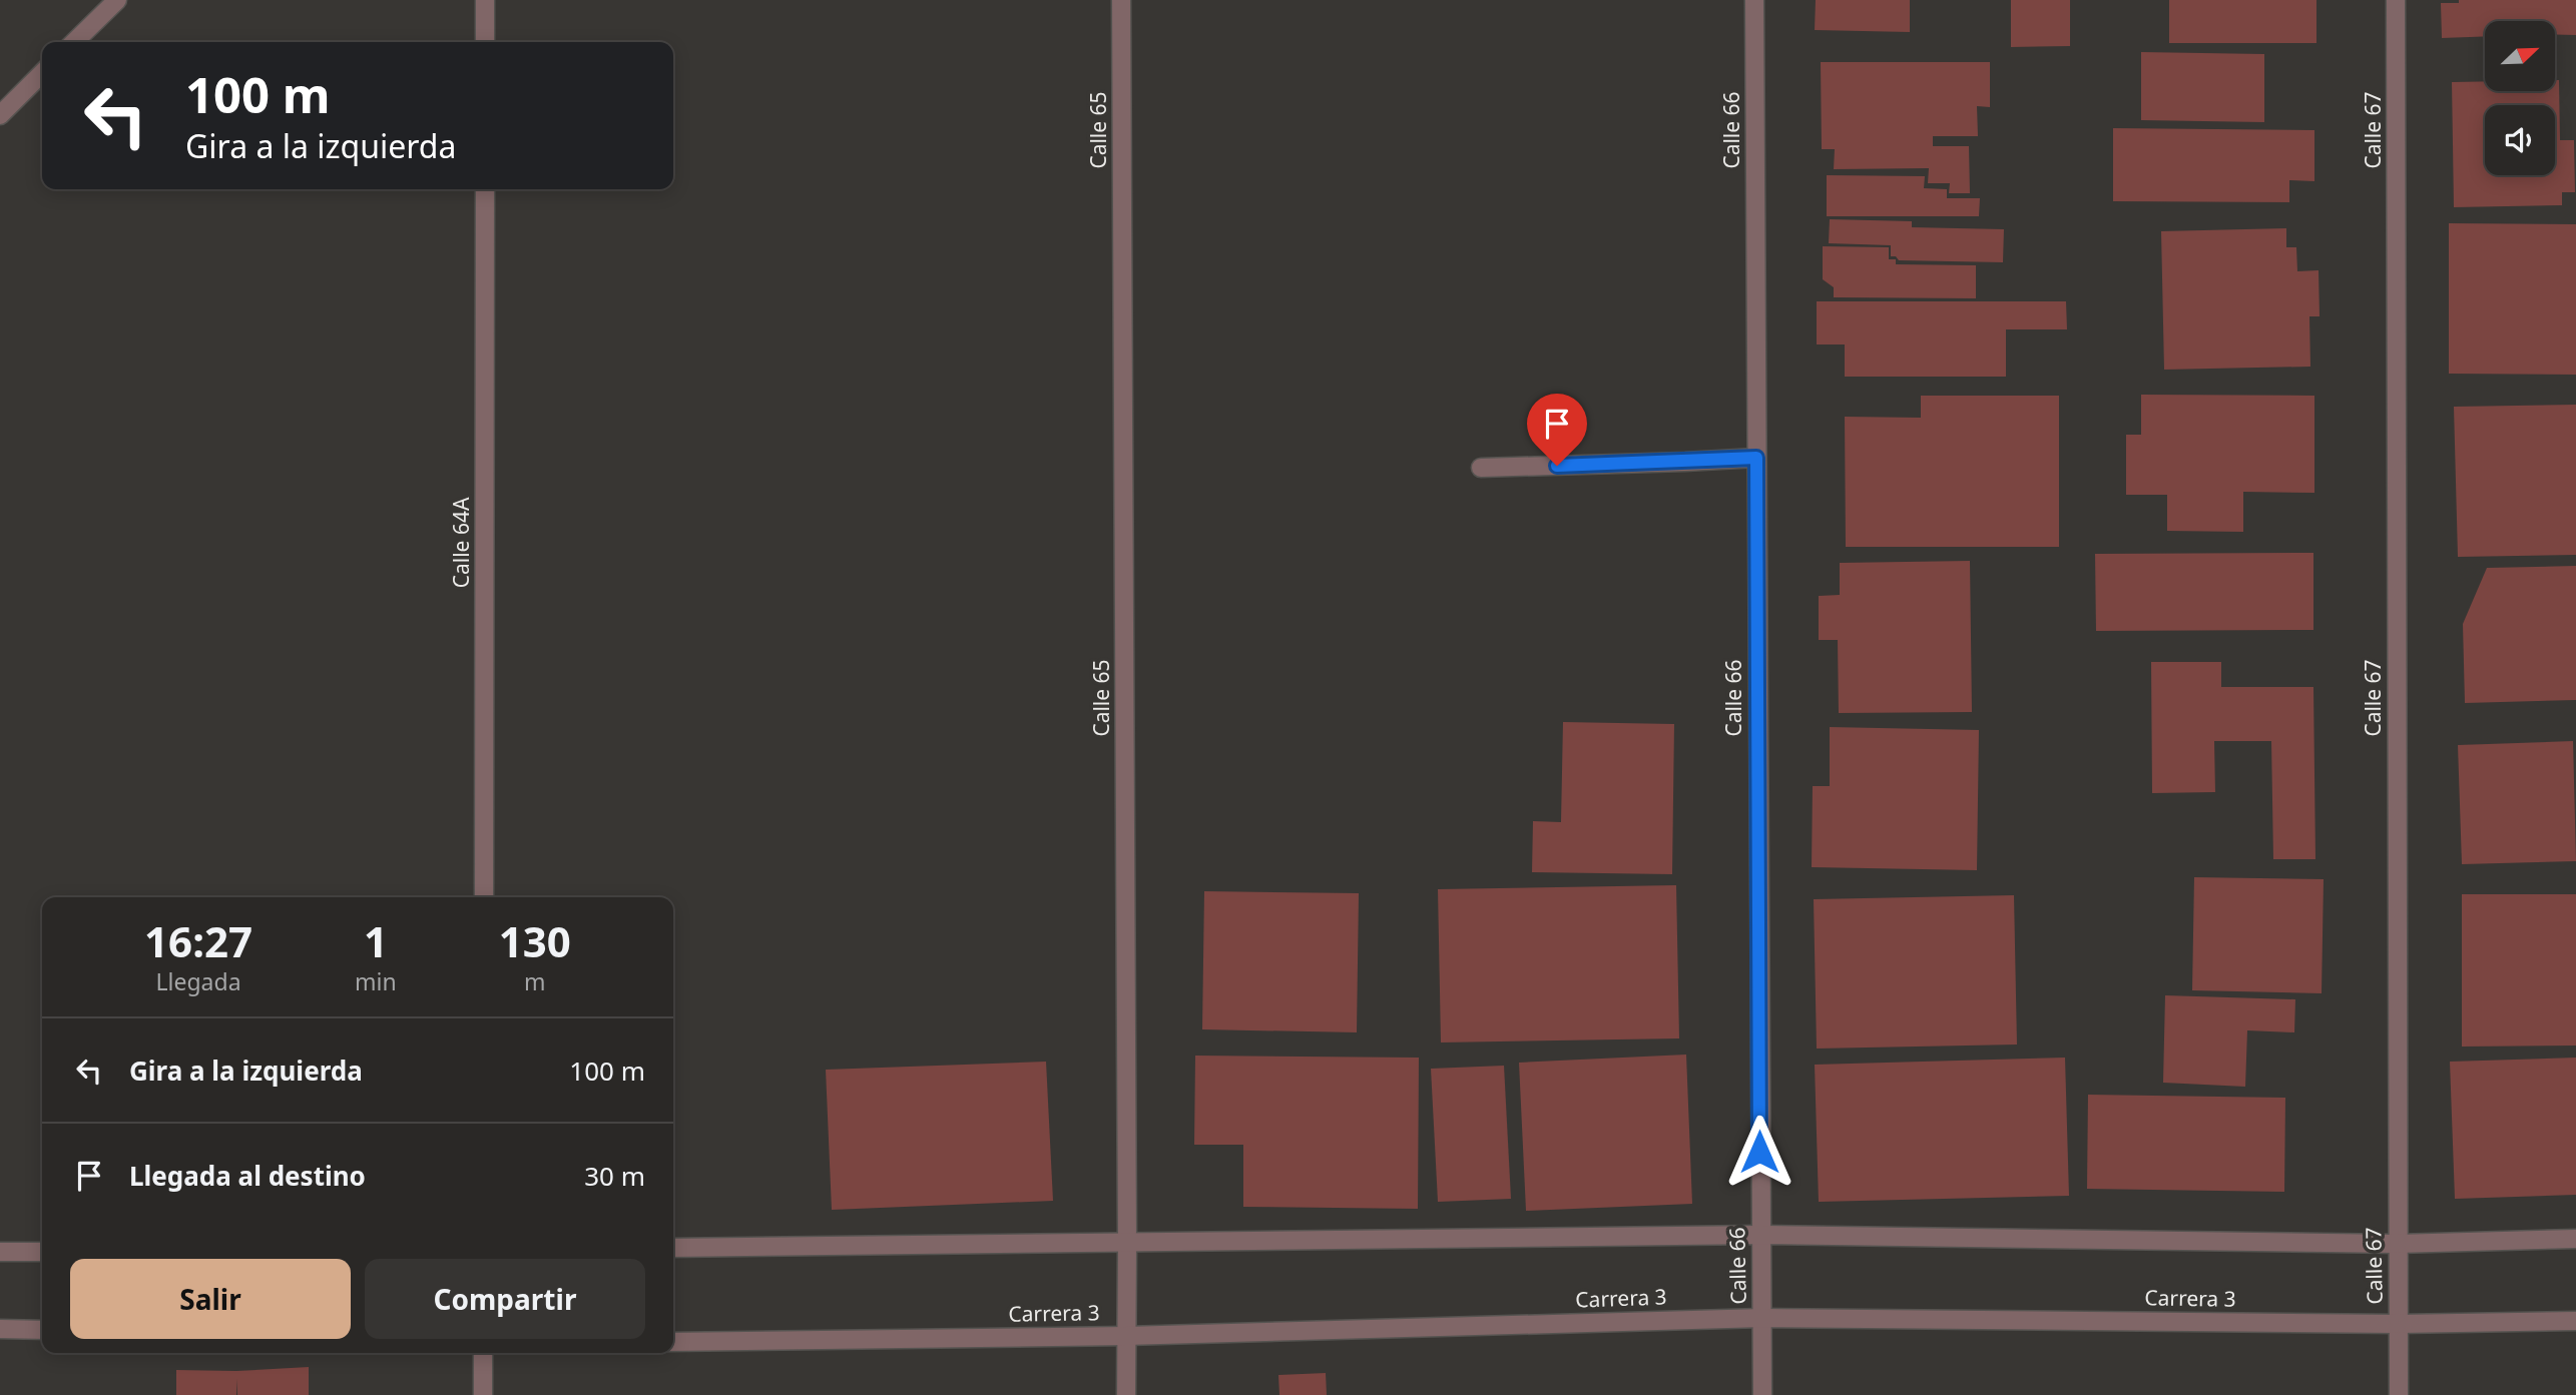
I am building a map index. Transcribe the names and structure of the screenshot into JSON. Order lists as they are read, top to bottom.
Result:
{
  "streets": {
    "street": [
      "Calle 65",
      "Calle 66",
      "Calle 67",
      "Calle 64A",
      "Carrera 3"
    ]
  },
  "crossings": [
    ["Calle 65", "Carrera 3"],
    ["Calle 66", "Carrera 3"],
    ["Calle 67", "Carrera 3"]
  ],
  "north": "top right",
  "page": {
    "turn": ["100 m", "Gira a la izquierda"],
    "eta": [
      "16:27",
      "Llegada",
      "1",
      "min",
      "130",
      "m"
    ],
    "list": [
      {
        "name": "Gira a la izquierda",
        "value": "100 m"
      },
      {
        "name": "Llegada al destino",
        "value": "30 m"
      }
    ],
    "buttons": ["Salir", "Compartir"]
  }
}
